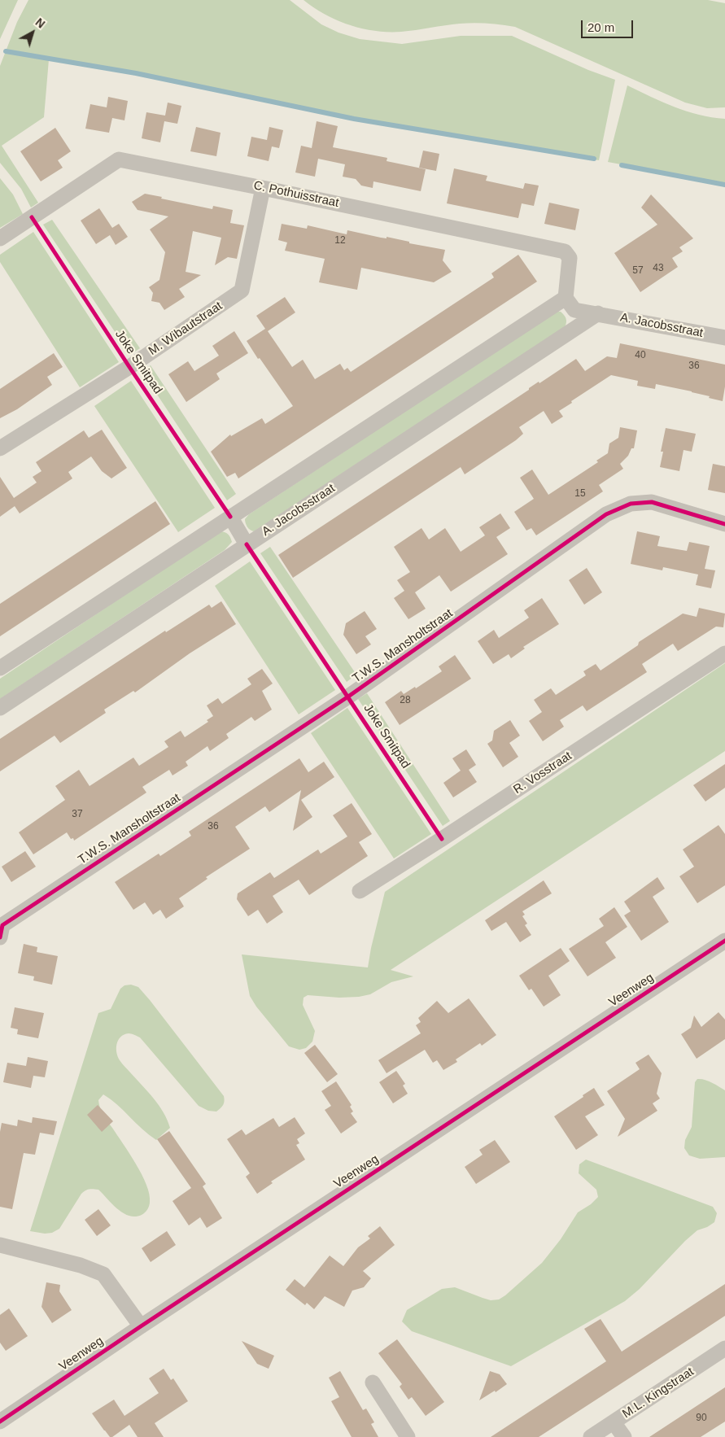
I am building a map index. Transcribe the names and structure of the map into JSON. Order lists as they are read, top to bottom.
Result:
{
  "streets": {
    "street": [
      "C. Pothuisstraat",
      "A. Jacobsstraat",
      "M. Wibautstraat",
      "T.W.S. Mansholtstraat",
      "R. Vosstraat",
      "Veenweg",
      "M.L. Kingstraat"
    ],
    "cycle path": ["Joke Smitpad"]
  },
  "crossings": [
    ["C. Pothuisstraat", "A. Jacobsstraat"],
    ["C. Pothuisstraat", "M. Wibautstraat"]
  ],
  "house_numbers": [
    "12",
    "43",
    "57",
    "40",
    "36",
    "15",
    "28",
    "37",
    "36",
    "90"
  ],
  "scale_bar": "20 m",
  "north": "top right"
}
